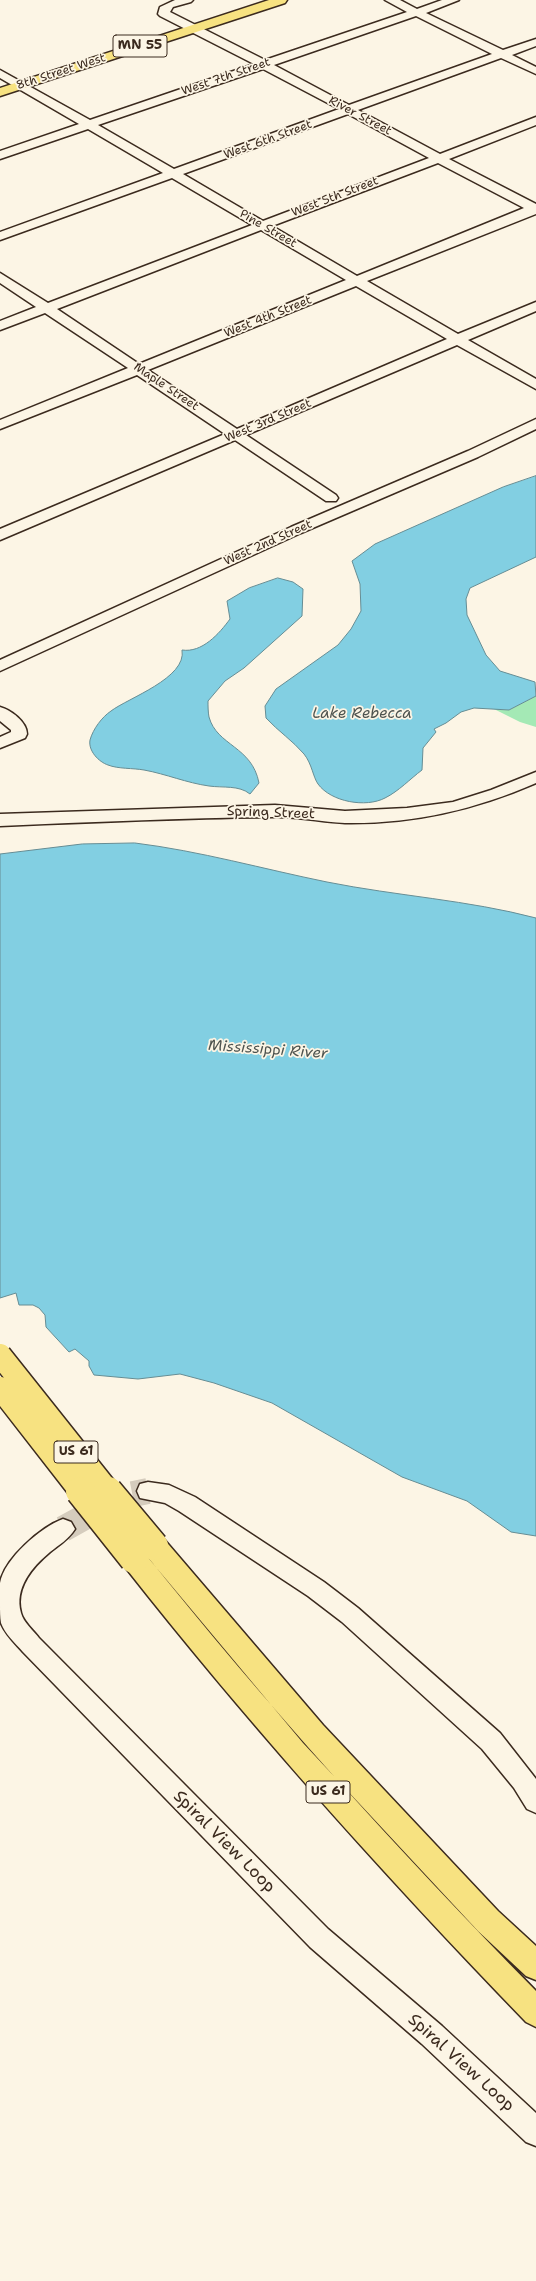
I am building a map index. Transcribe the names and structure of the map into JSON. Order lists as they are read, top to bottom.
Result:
{
  "streets": {
    "highway": ["MN 55", "8th Street West", "US 61"],
    "street": [
      "West 7th Street",
      "River Street",
      "West 6th Street",
      "West 5th Street",
      "Pine Street",
      "West 4th Street",
      "Maple Street",
      "West 3rd Street",
      "West 2nd Street",
      "Spring Street",
      "Spiral View Loop"
    ]
  },
  "crossings": [
    ["8th Street West", "River Street"],
    ["8th Street West", "Pine Street"],
    ["West 7th Street", "River Street"],
    ["West 7th Street", "Pine Street"],
    ["River Street", "West 6th Street"],
    ["River Street", "West 5th Street"],
    ["River Street", "West 4th Street"],
    ["West 6th Street", "Pine Street"],
    ["West 5th Street", "Pine Street"],
    ["West 5th Street", "Maple Street"],
    ["Pine Street", "West 4th Street"],
    ["Pine Street", "West 3rd Street"],
    ["West 4th Street", "Maple Street"],
    ["Maple Street", "West 3rd Street"]
  ],
  "water": ["Lake Rebecca", "Mississippi River"]
}
